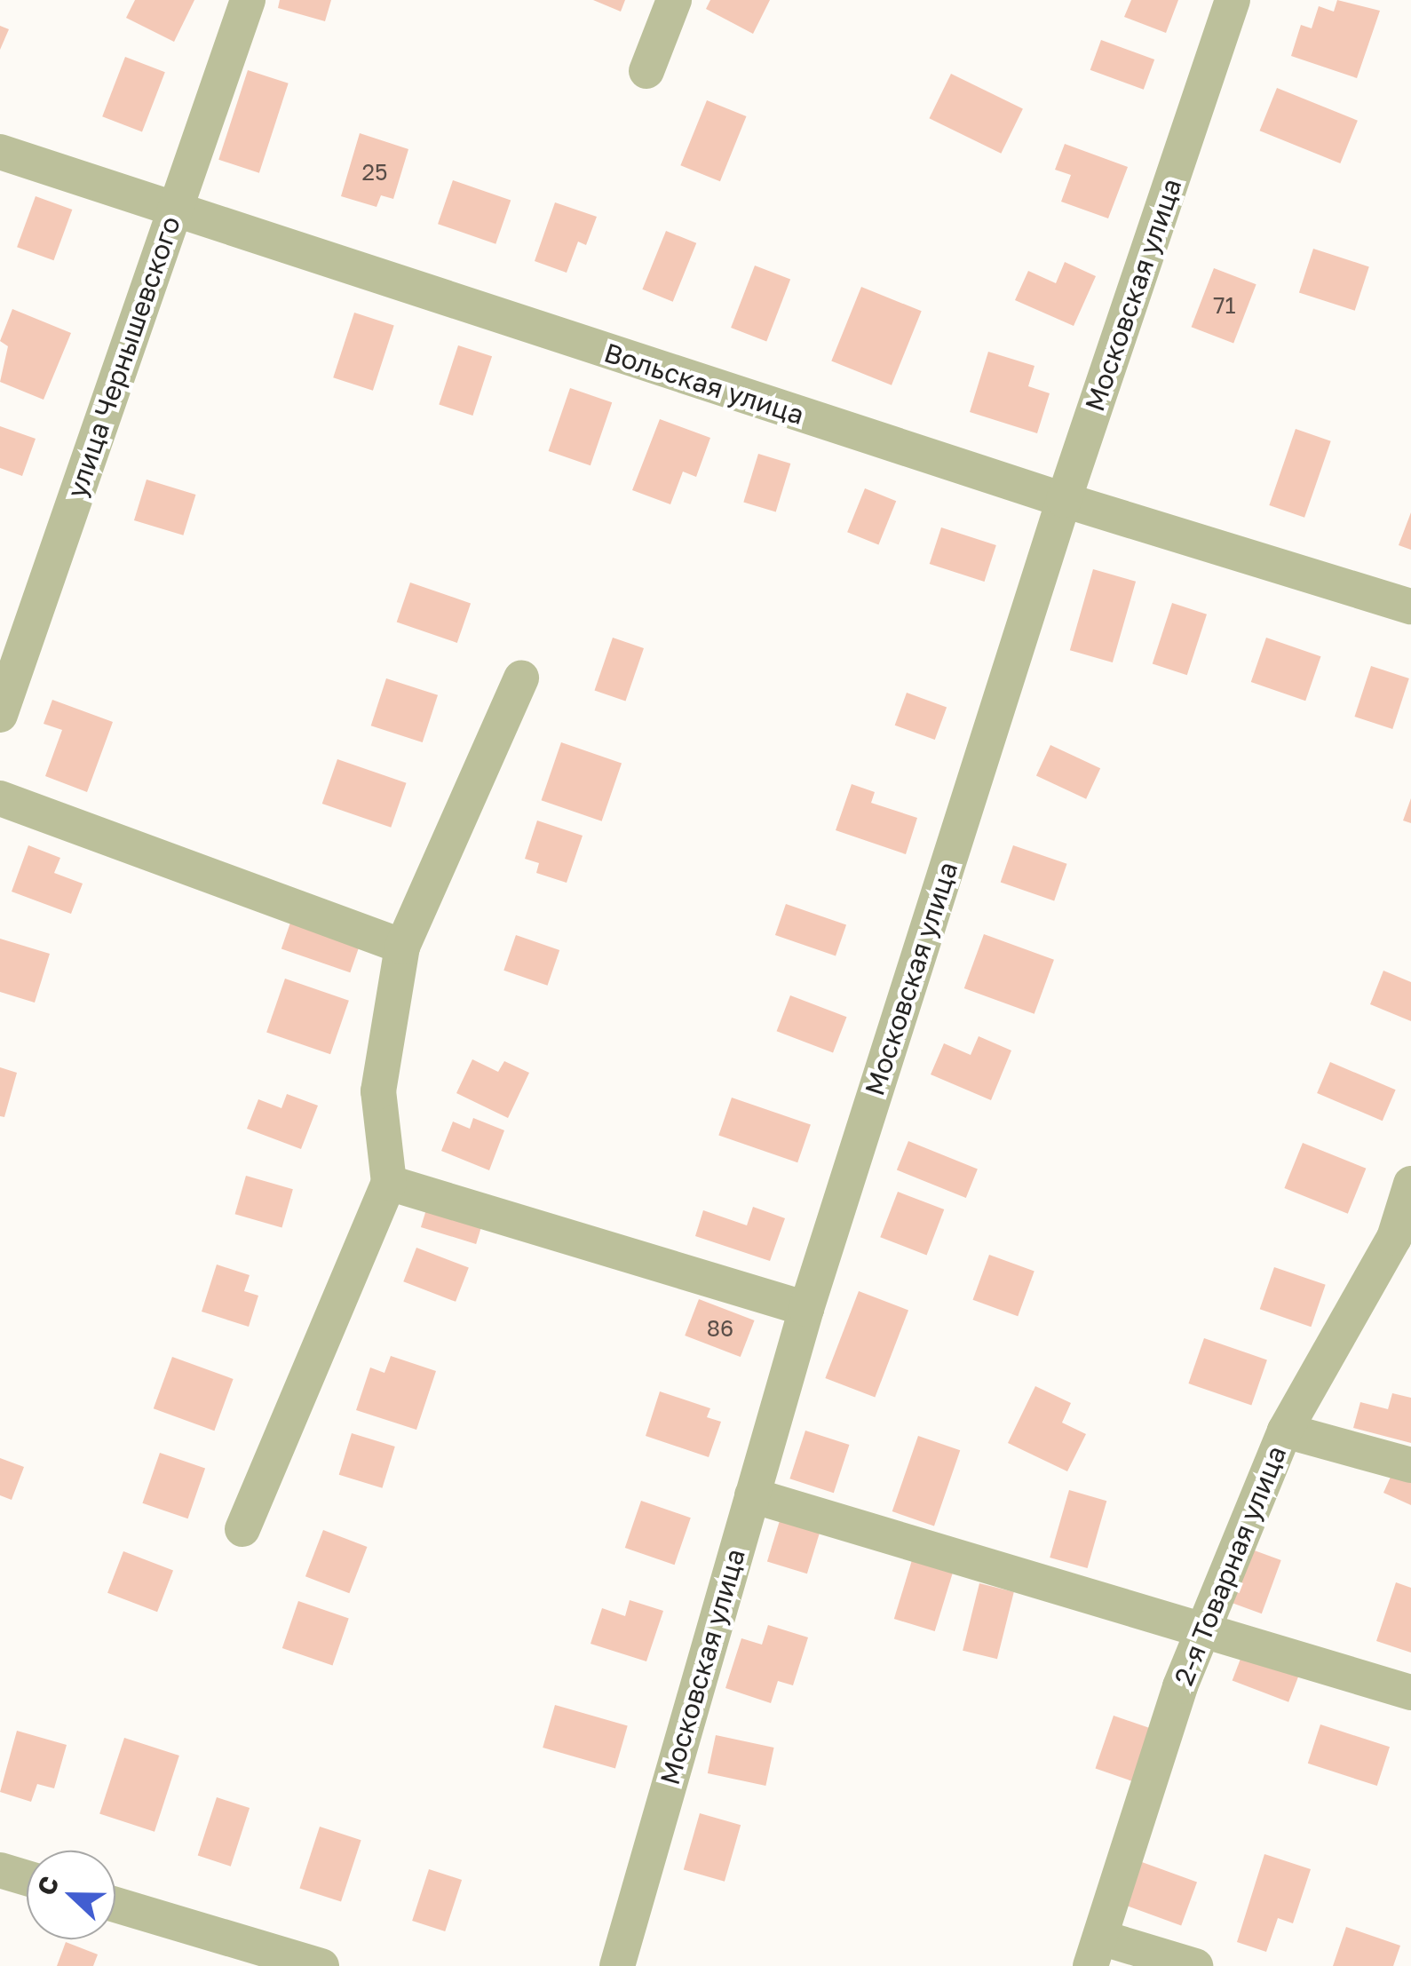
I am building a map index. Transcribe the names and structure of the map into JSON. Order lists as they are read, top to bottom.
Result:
{
  "streets": {
    "street": [
      "Московская улица",
      "улица Чернышевского",
      "Вольская улица",
      "2-я Товарная улица"
    ]
  },
  "crossings": [
    ["Московская улица", "Вольская улица"],
    ["улица Чернышевского", "Вольская улица"]
  ],
  "house_numbers": ["25", "71", "86"],
  "north": "left"
}
